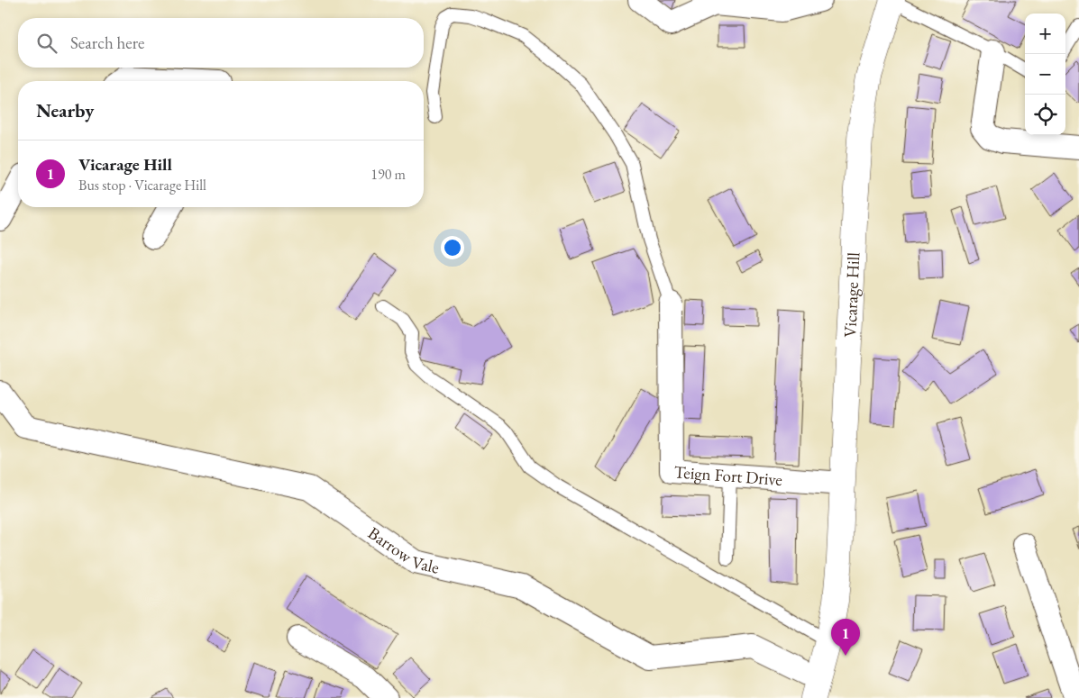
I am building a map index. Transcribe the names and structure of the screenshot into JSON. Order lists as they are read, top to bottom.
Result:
{
  "streets": {
    "main road": ["Vicarage Hill"],
    "street": ["Teign Fort Drive", "Barrow Vale"]
  },
  "crossings": [
    ["Vicarage Hill", "Teign Fort Drive"],
    ["Vicarage Hill", "Barrow Vale"]
  ],
  "page": {
    "map_buttons": ["+", "−"],
    "search": "Search here",
    "heading": "Nearby",
    "list": [
      {
        "mark": "1",
        "name": "Vicarage Hill",
        "note": "Bus stop · Vicarage Hill",
        "value": "190 m"
      }
    ],
    "pins": "1"
  }
}
